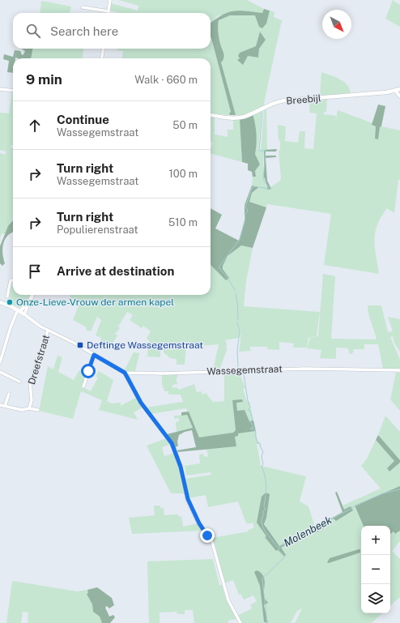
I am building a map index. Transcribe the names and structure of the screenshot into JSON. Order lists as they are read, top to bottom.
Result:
{
  "streets": {
    "street": ["Breebijl", "Dreefstraat", "Wassegemstraat"]
  },
  "crossings": [
    ["Dreefstraat", "Wassegemstraat"]
  ],
  "water": ["Molenbeek"],
  "places": {
    "other": ["Onze-Lieve-Vrouw der armen kapel"],
    "transit": ["Deftinge Wassegemstraat"]
  },
  "north": "bottom right",
  "page": {
    "search": "Search here",
    "heading": ["9 min", "Walk · 660 m"],
    "list": [
      ["Continue", "Wassegemstraat", "50 m"],
      ["Turn right", "Wassegemstraat", "100 m"],
      ["Turn right", "Populierenstraat", "510 m"],
      "Arrive at destination"
    ],
    "map_buttons": ["+", "−"]
  }
}
